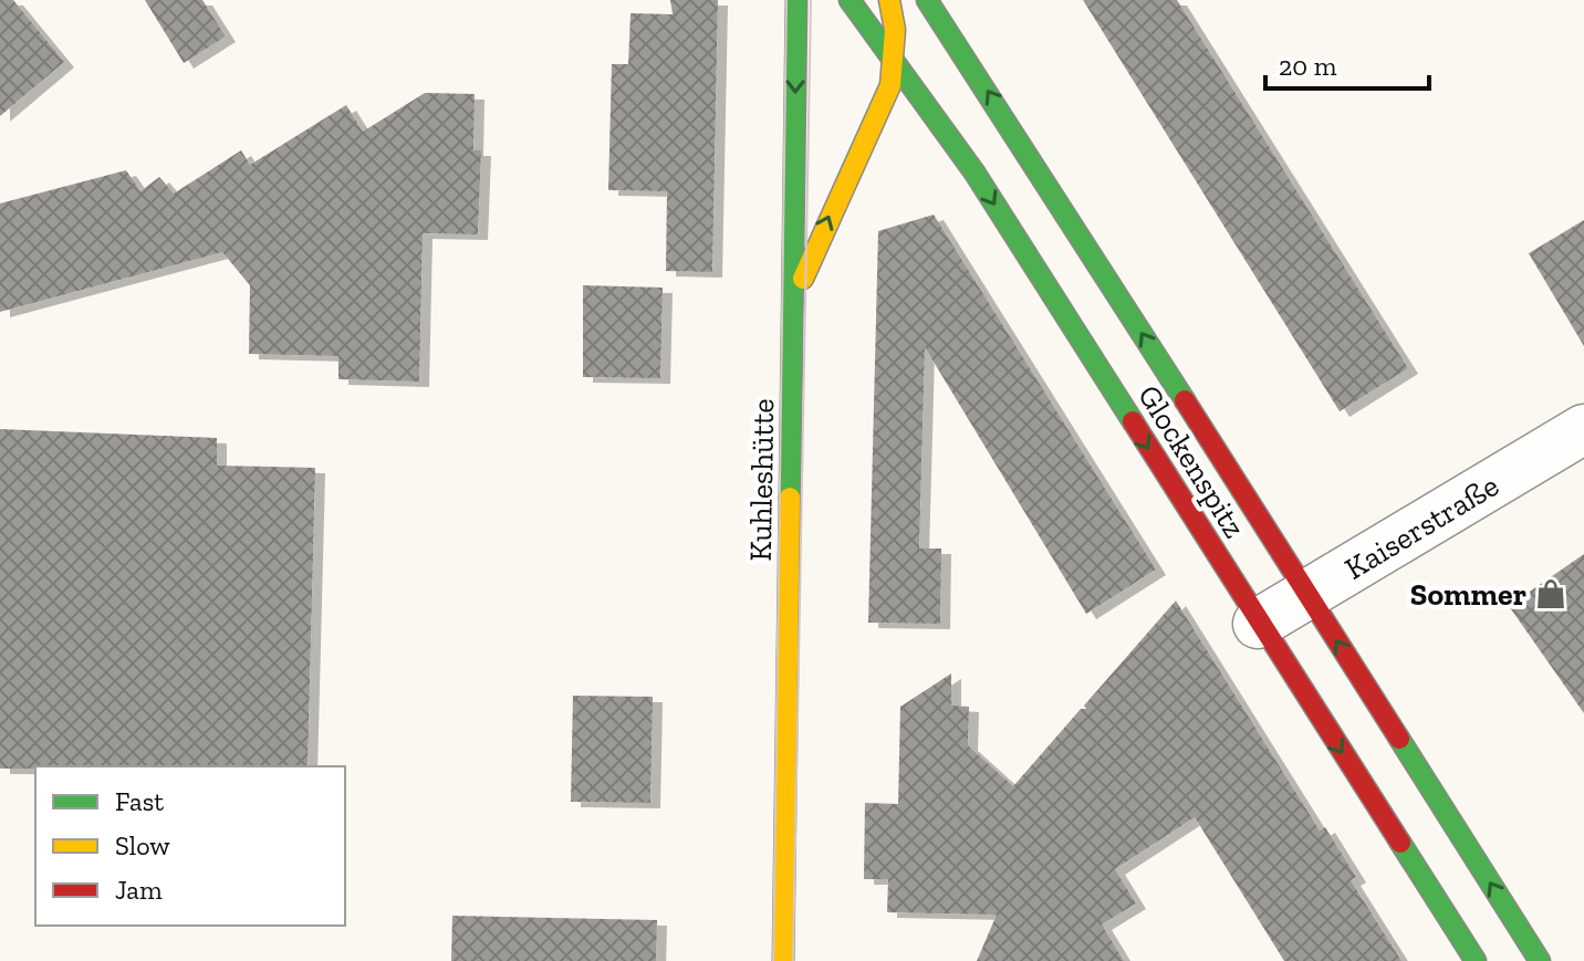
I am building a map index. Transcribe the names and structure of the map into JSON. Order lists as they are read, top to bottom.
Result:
{
  "streets": {
    "main road": ["Glockenspitz", "Kuhleshütte"],
    "street": ["Kaiserstraße"]
  },
  "crossings": [
    ["Glockenspitz", "Kaiserstraße"]
  ],
  "places": {
    "shop": ["Sommer"]
  },
  "legend": ["Fast", "Slow", "Jam"],
  "scale_bar": "20 m"
}
